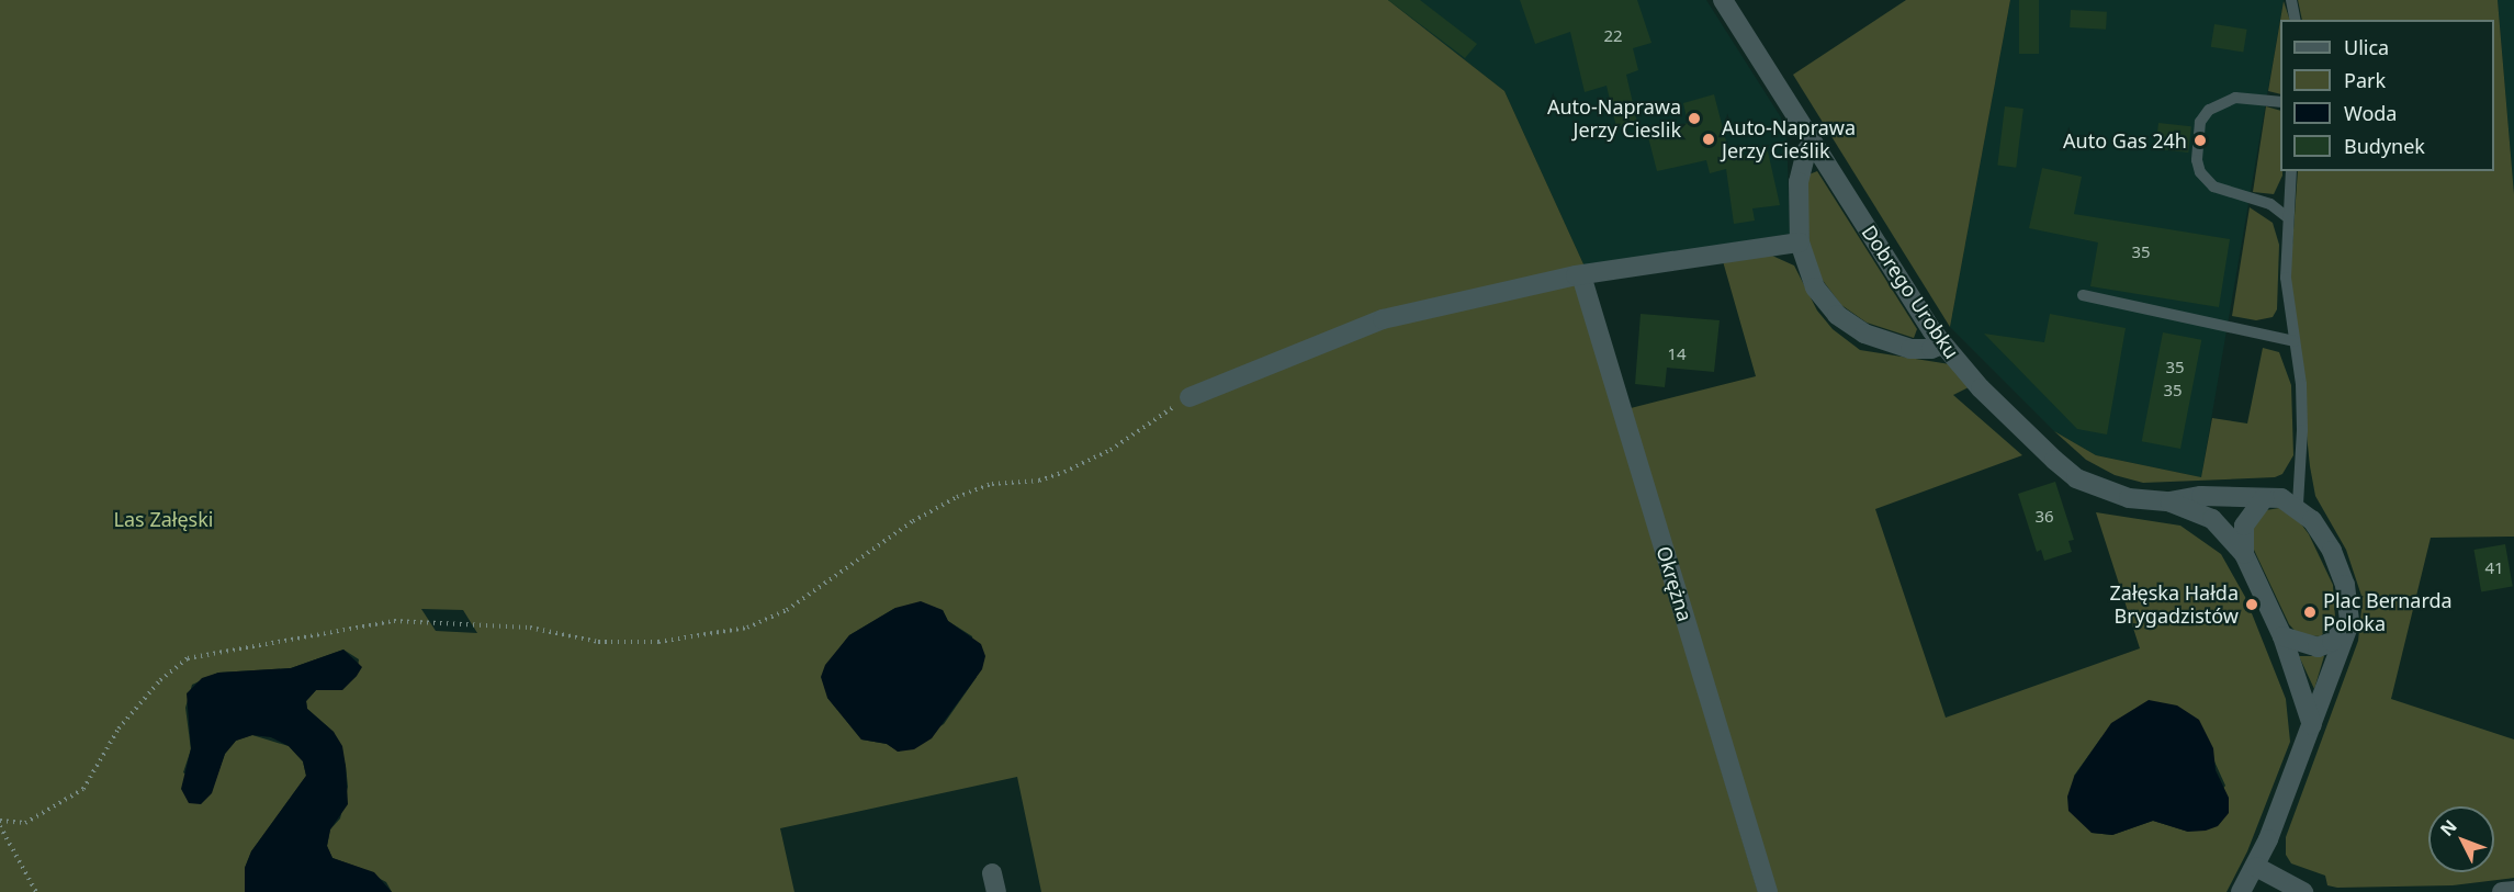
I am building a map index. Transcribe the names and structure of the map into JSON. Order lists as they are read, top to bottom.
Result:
{
  "streets": {
    "street": ["Dobrego Urobku", "Okrężna"]
  },
  "parks": ["Las Załęski"],
  "places": [
    "Auto-Naprawa Jerzy Cieslik",
    "Auto-Naprawa Jerzy Cieślik",
    "Auto Gas 24h",
    "Załęska Hałda Brygadzistów",
    "Plac Bernarda Poloka"
  ],
  "house_numbers": [
    "22",
    "35",
    "14",
    "35",
    "35",
    "36",
    "41"
  ],
  "legend": [
    "Ulica",
    "Park",
    "Woda",
    "Budynek"
  ],
  "north": "top left"
}
